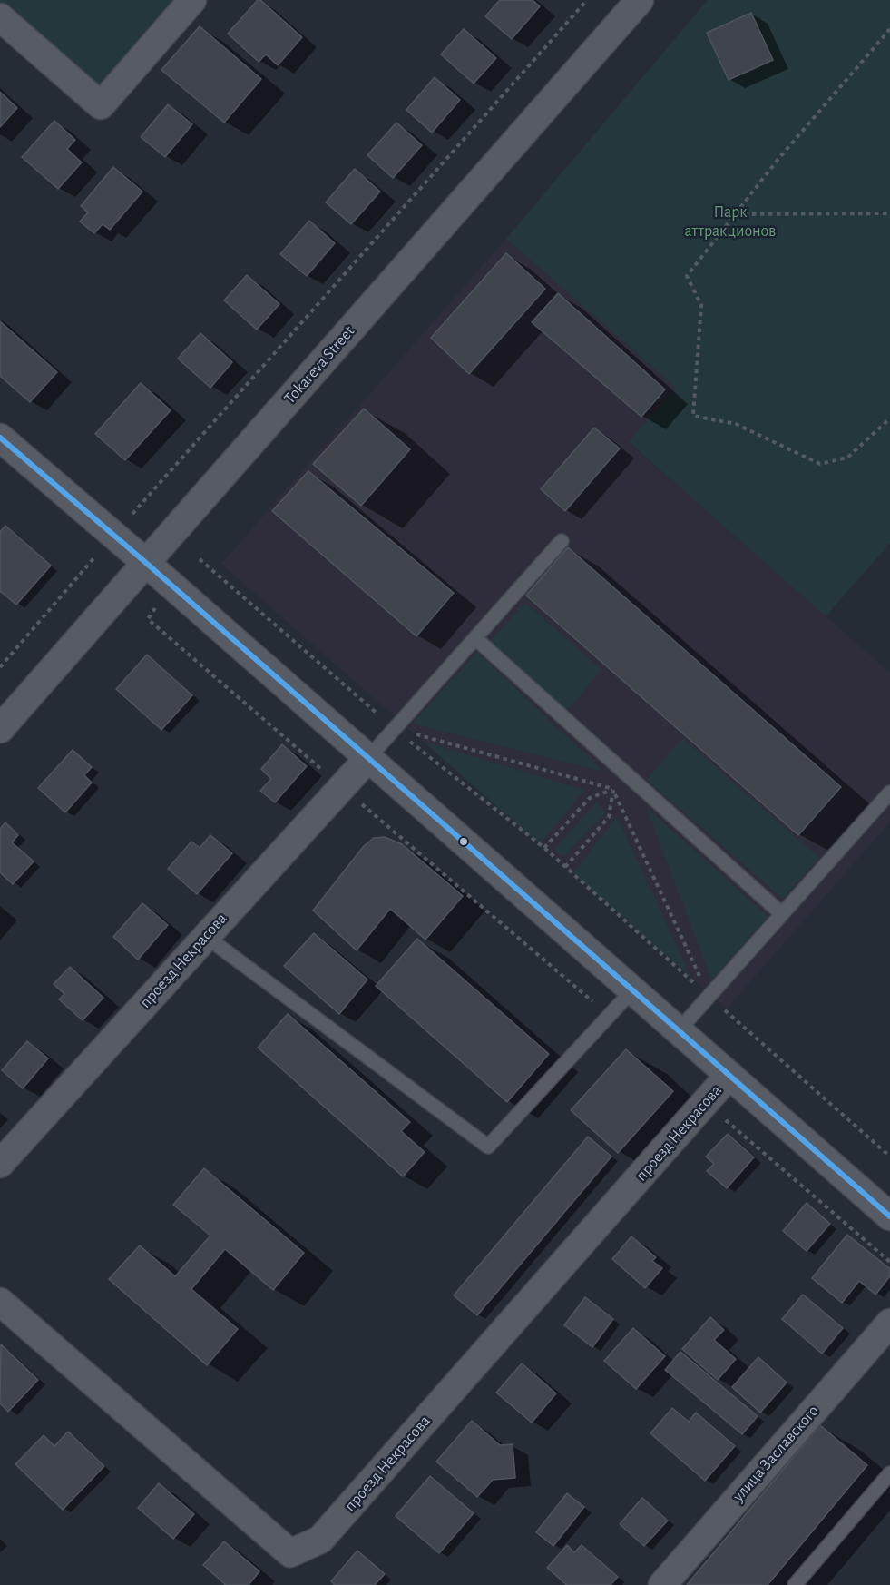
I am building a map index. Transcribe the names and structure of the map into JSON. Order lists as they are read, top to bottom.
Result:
{
  "streets": {
    "street": ["Tokareva Street", "проезд Некрасова", "улица Заславского"]
  },
  "parks": ["Парк аттракционов"]
}
